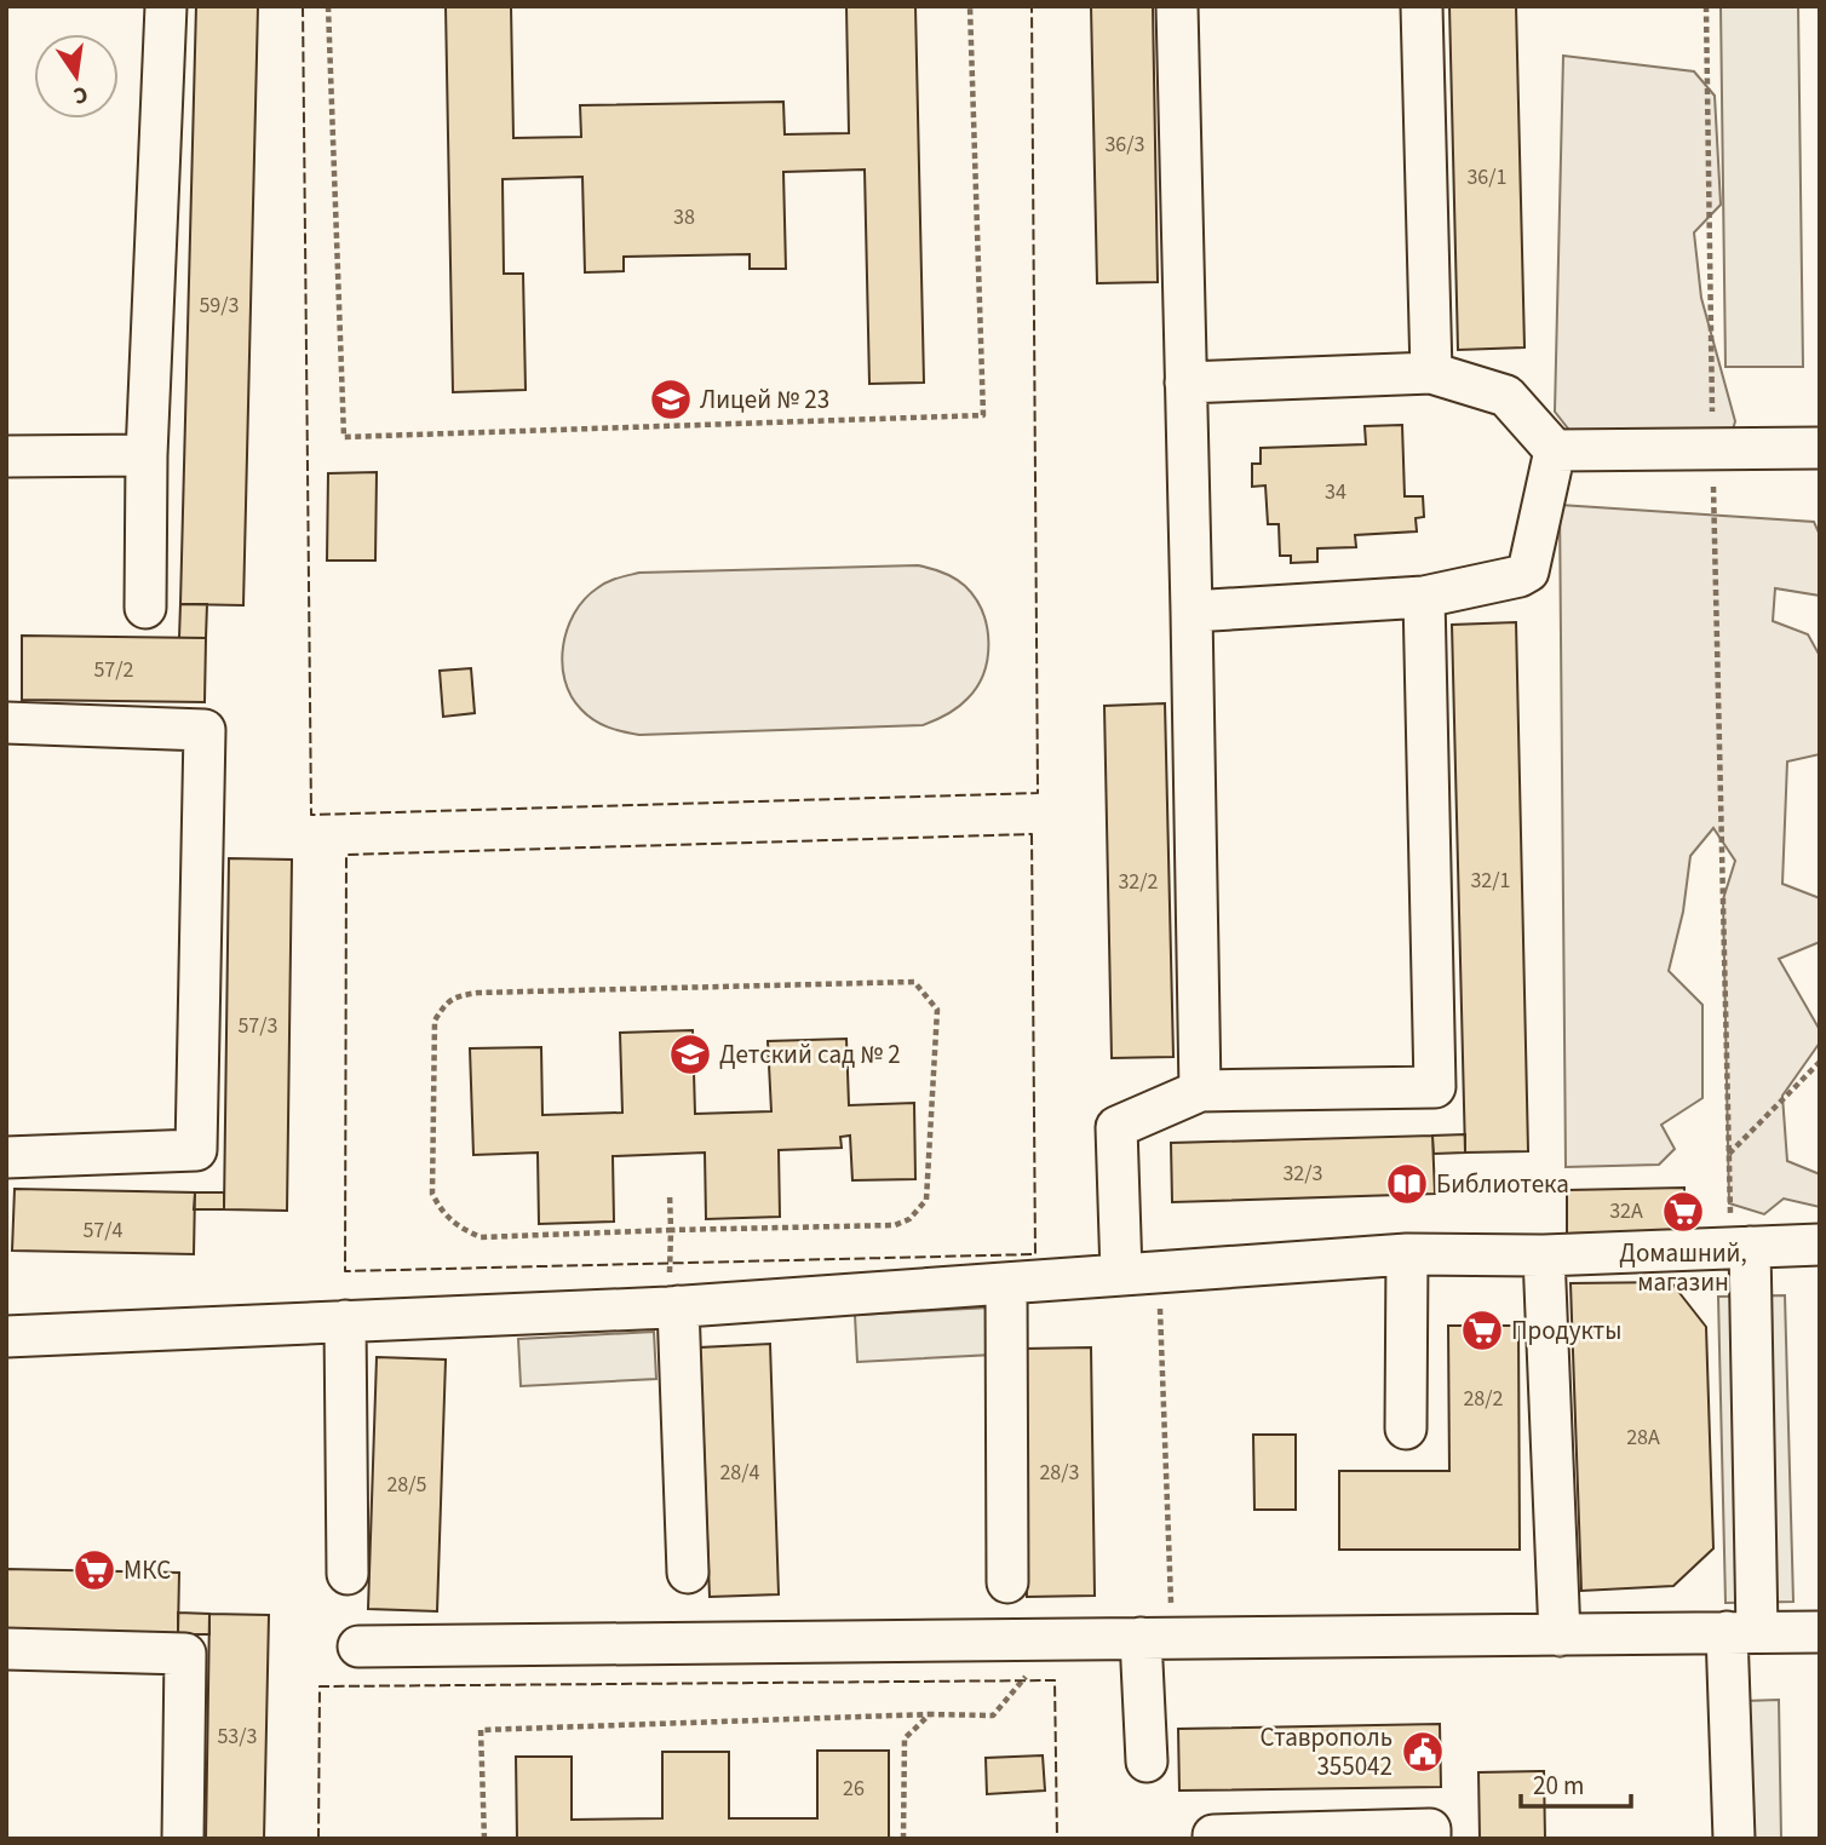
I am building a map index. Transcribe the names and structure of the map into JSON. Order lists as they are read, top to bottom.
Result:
{
  "places": {
    "school or university": ["Лицей № 23", "Детский сад № 2"],
    "library": ["Библиотека"],
    "supermarket": ["Домашний, магазин", "Продукты", "МКС"],
    "public building": ["Ставрополь 355042"]
  },
  "house_numbers": [
    "36/3",
    "36/1",
    "38",
    "59/3",
    "34",
    "57/2",
    "32/1",
    "32/2",
    "57/3",
    "32/3",
    "32А",
    "57/4",
    "28/2",
    "28А",
    "28/4",
    "28/3",
    "28/5",
    "53/3",
    "26"
  ],
  "scale_bar": "20 m",
  "north": "bottom"
}
